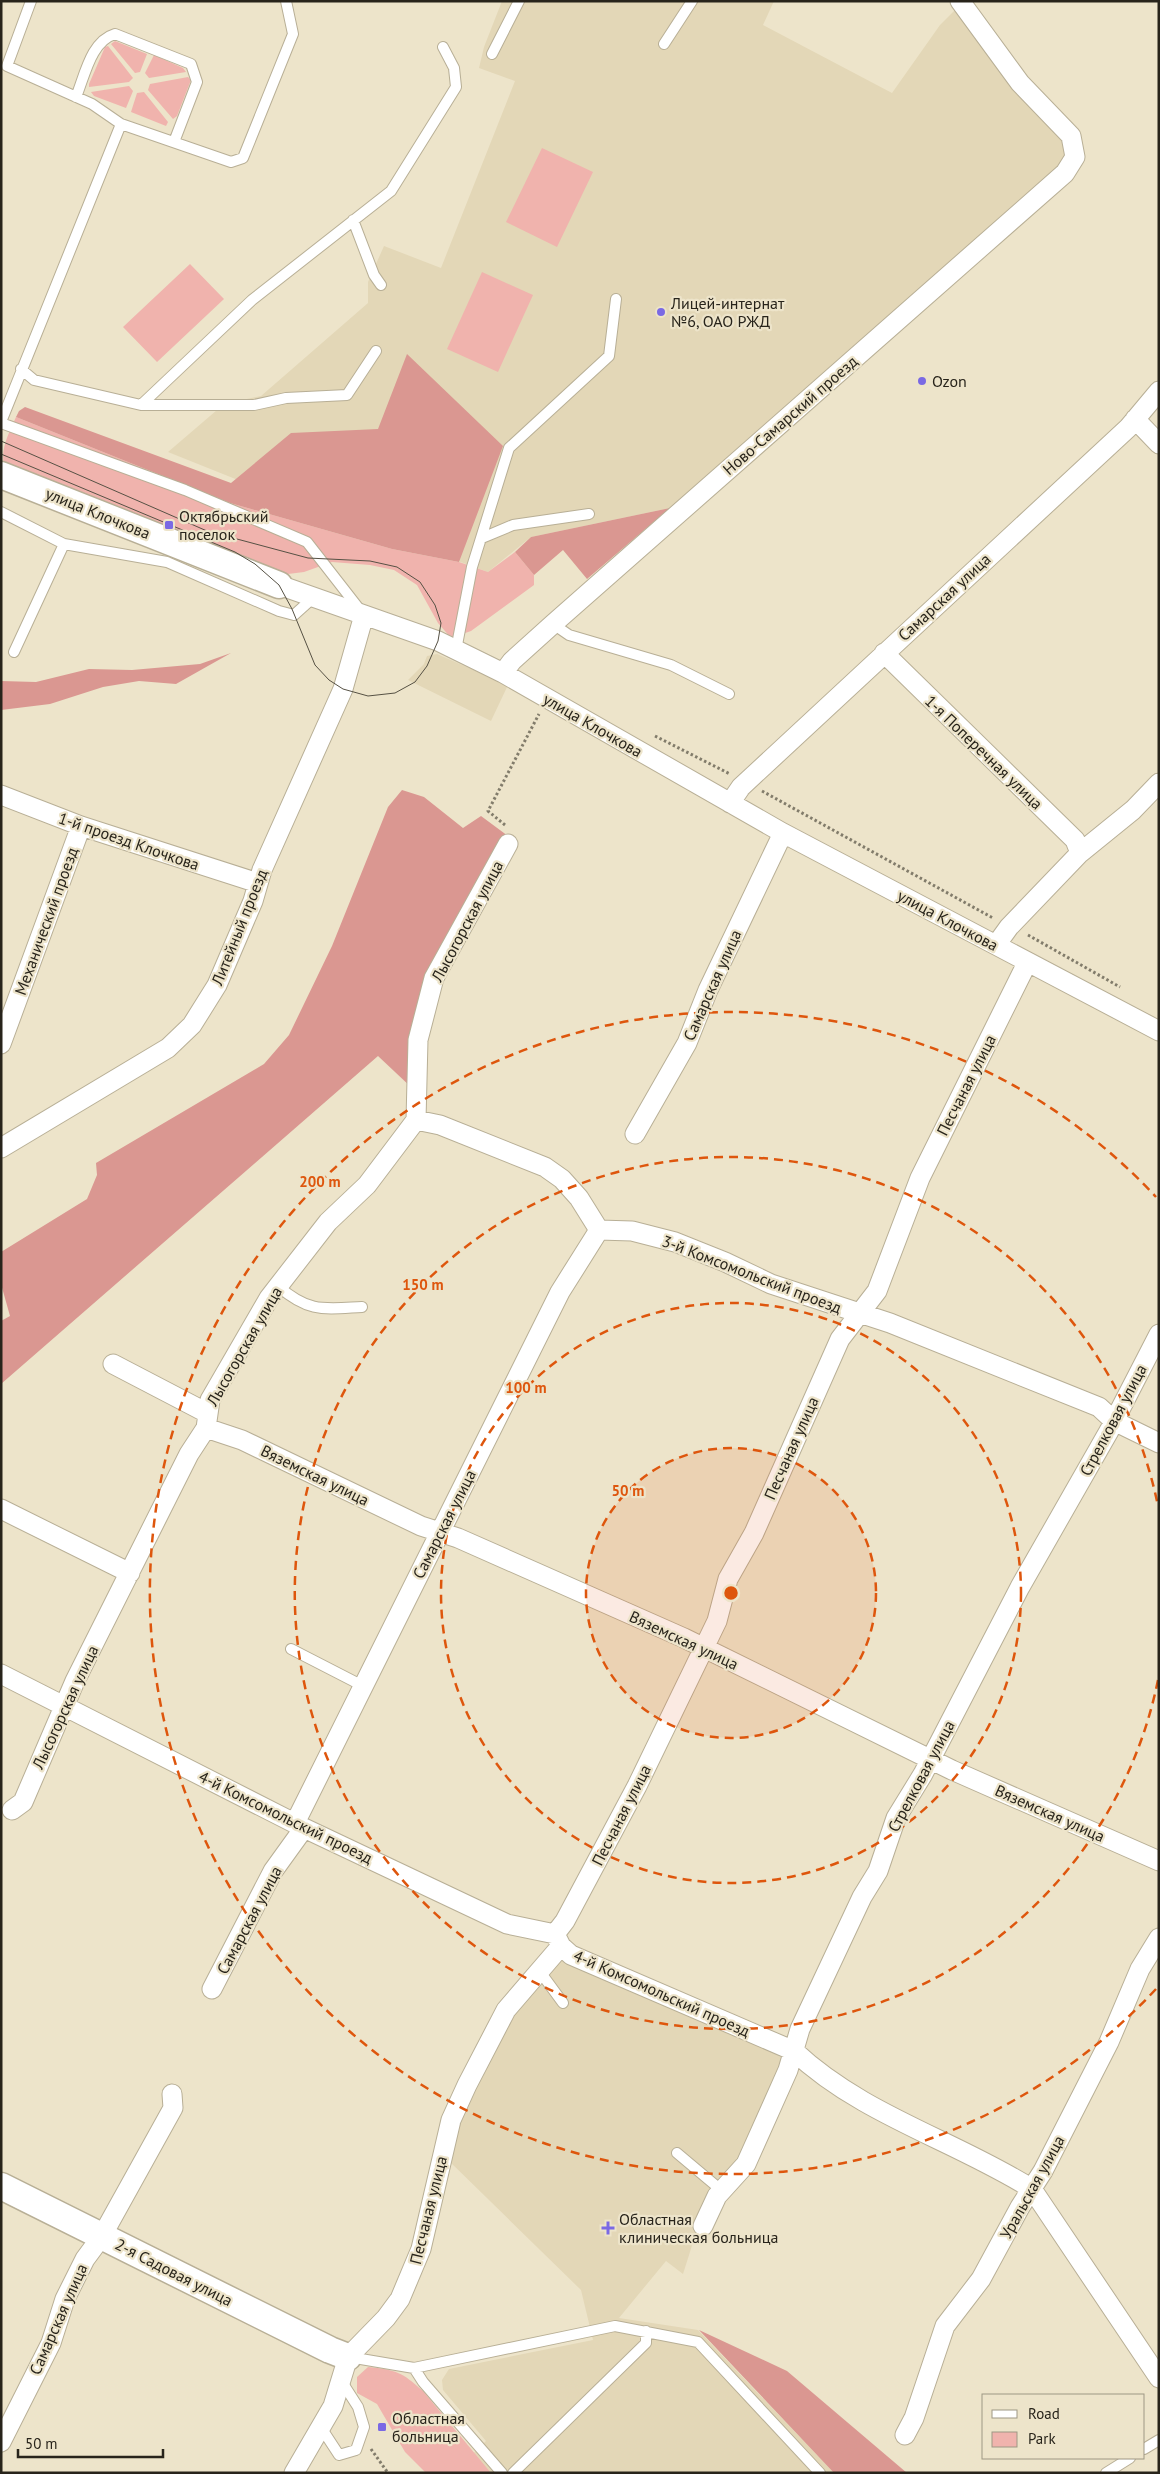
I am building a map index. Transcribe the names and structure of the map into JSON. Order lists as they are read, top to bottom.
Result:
{
  "streets": {
    "street": [
      "Ново-Самарский проезд",
      "улица Клочкова",
      "Самарская улица",
      "1-я Поперечная улица",
      "1-й проезд Клочкова",
      "Механический проезд",
      "Лысогорская улица",
      "Литейный проезд",
      "Песчаная улица",
      "3-й Комсомольский проезд",
      "Стрелковая улица",
      "Вяземская улица",
      "4-й Комсомольский проезд",
      "Уральская улица",
      "2-я Садовая улица"
    ]
  },
  "crossings": [
    ["Ново-Самарский проезд", "улица Клочкова"],
    ["улица Клочкова", "Самарская улица"],
    ["улица Клочкова", "Литейный проезд"],
    ["улица Клочкова", "Песчаная улица"],
    ["Самарская улица", "1-я Поперечная улица"],
    ["Самарская улица", "3-й Комсомольский проезд"],
    ["Самарская улица", "Вяземская улица"],
    ["Самарская улица", "4-й Комсомольский проезд"],
    ["Самарская улица", "2-я Садовая улица"],
    ["1-й проезд Клочкова", "Механический проезд"],
    ["1-й проезд Клочкова", "Литейный проезд"],
    ["Лысогорская улица", "Вяземская улица"],
    ["Лысогорская улица", "4-й Комсомольский проезд"],
    ["Песчаная улица", "3-й Комсомольский проезд"],
    ["Песчаная улица", "Вяземская улица"],
    ["Песчаная улица", "4-й Комсомольский проезд"],
    ["Песчаная улица", "2-я Садовая улица"],
    ["3-й Комсомольский проезд", "Стрелковая улица"],
    ["Стрелковая улица", "Вяземская улица"],
    ["Стрелковая улица", "4-й Комсомольский проезд"],
    ["4-й Комсомольский проезд", "Уральская улица"]
  ],
  "places": {
    "other": ["Лицей-интернат №6, ОАО РЖД", "Ozon"],
    "transit": ["Октябрьский поселок", "Областная больница"],
    "health": ["Областная клиническая больница"]
  },
  "legend": ["Road", "Park"],
  "scale_bar": "50 m",
  "rings": [
    "200 m",
    "150 m",
    "100 m",
    "50 m"
  ]
}
